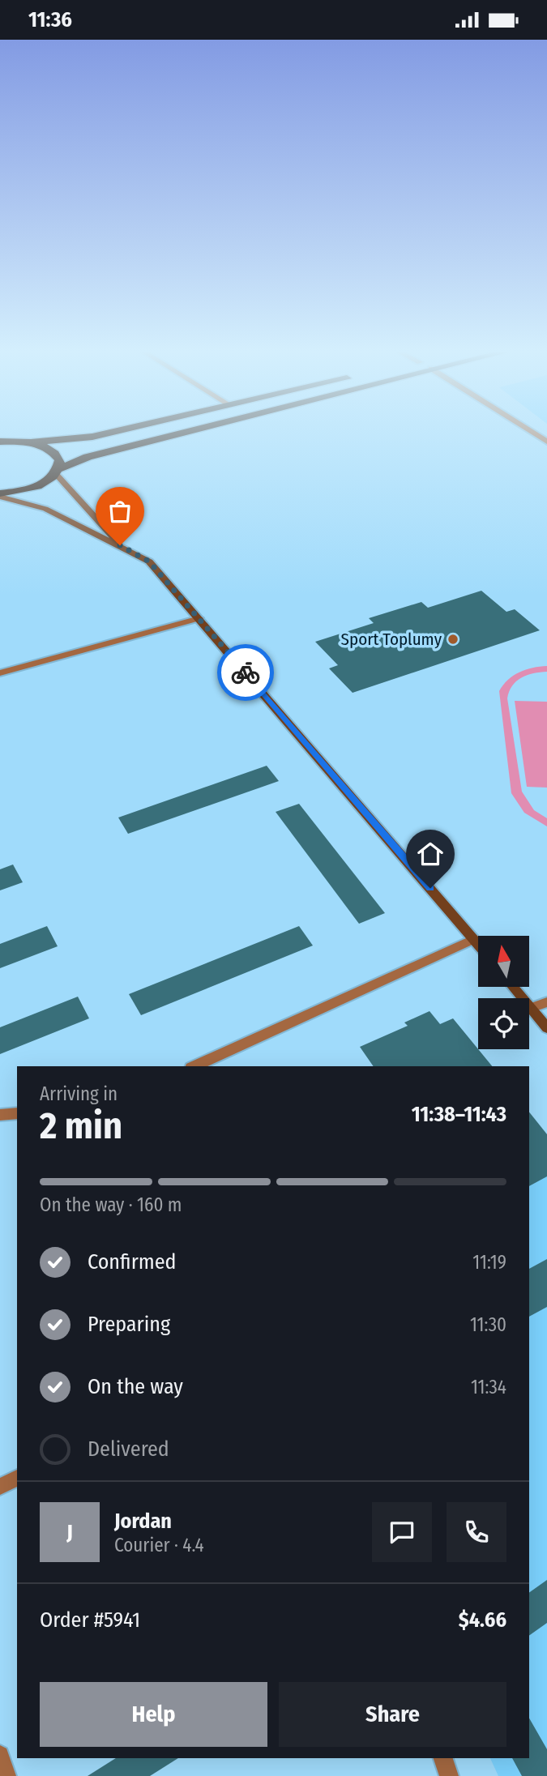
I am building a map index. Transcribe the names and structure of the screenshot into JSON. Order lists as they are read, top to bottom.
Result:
{
  "places": ["Sport Toplumy"],
  "north": "top",
  "page": {
    "status": "11:36",
    "heading": ["2 min", "Arriving in", "11:38–11:43"],
    "panel": [
      "Jordan",
      "Courier · 4.4",
      "Order #5941",
      "$4.66"
    ],
    "bar": "On the way · 160 m",
    "list": [
      ["Confirmed", "11:19"],
      ["Preparing", "11:30"],
      ["On the way", "11:34"],
      "Delivered"
    ],
    "round": "J",
    "buttons": ["Help", "Share"]
  }
}
